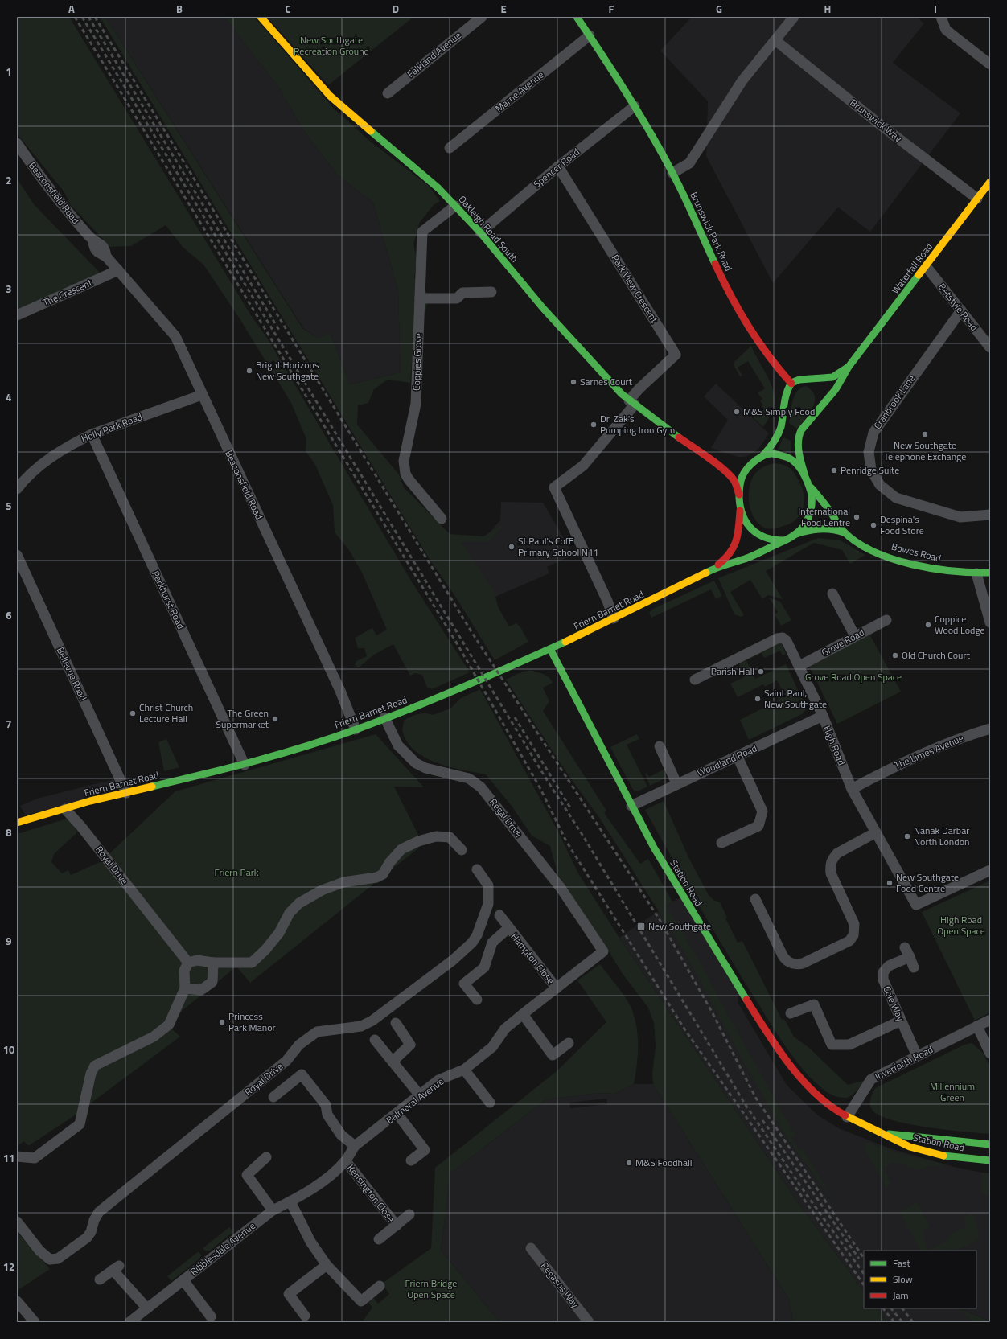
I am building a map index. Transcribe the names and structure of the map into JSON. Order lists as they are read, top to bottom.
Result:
{
  "streets": {
    "main road": [
      "Oakleigh Road South",
      "Brunswick Park Road",
      "Waterfall Road",
      "Bowes Road",
      "Friern Barnet Road",
      "Station Road"
    ],
    "street": [
      "Falkland Avenue",
      "Marne Avenue",
      "Brunswick Way",
      "Spencer Road",
      "Beaconsfield Road",
      "Park View Crescent",
      "The Crescent",
      "Betstyle Road",
      "Coppies Grove",
      "Cranbrook Lane",
      "Holly Park Road",
      "Parkhurst Road",
      "Grove Road",
      "Bellevue Road",
      "High Road",
      "The Limes Avenue",
      "Woodland Road",
      "Regal Drive",
      "Royal Drive",
      "Hampton Close",
      "Cole Way",
      "Inverforth Road",
      "Balmoral Avenue",
      "Kensington Close",
      "Ribblesdale Avenue",
      "Pegasus Way"
    ]
  },
  "crossings": [
    ["Marne Avenue", "Brunswick Park Road"],
    ["Brunswick Way", "Waterfall Road"],
    ["Spencer Road", "Oakleigh Road South"],
    ["Spencer Road", "Brunswick Park Road"],
    ["Spencer Road", "Park View Crescent"],
    ["Beaconsfield Road", "The Crescent"],
    ["Beaconsfield Road", "Holly Park Road"],
    ["Beaconsfield Road", "Friern Barnet Road"],
    ["Oakleigh Road South", "Park View Crescent"],
    ["Oakleigh Road South", "Coppies Grove"],
    ["Oakleigh Road South", "Bowes Road"],
    ["Oakleigh Road South", "Friern Barnet Road"],
    ["Waterfall Road", "Betstyle Road"],
    ["Betstyle Road", "Cranbrook Lane"],
    ["Holly Park Road", "Parkhurst Road"],
    ["Bowes Road", "Friern Barnet Road"],
    ["Parkhurst Road", "Friern Barnet Road"],
    ["Friern Barnet Road", "Bellevue Road"],
    ["Friern Barnet Road", "Regal Drive"],
    ["Friern Barnet Road", "Royal Drive"],
    ["Friern Barnet Road", "Station Road"],
    ["Grove Road", "High Road"],
    ["High Road", "The Limes Avenue"],
    ["High Road", "Woodland Road"],
    ["Woodland Road", "Station Road"],
    ["Regal Drive", "Balmoral Avenue"],
    ["Station Road", "Inverforth Road"],
    ["Hampton Close", "Balmoral Avenue"],
    ["Cole Way", "Inverforth Road"],
    ["Balmoral Avenue", "Kensington Close"],
    ["Balmoral Avenue", "Ribblesdale Avenue"]
  ],
  "parks": [
    "New Southgate Recreation Ground",
    "Grove Road Open Space",
    "Friern Park",
    "High Road Open Space",
    "Millennium Green",
    "Friern Bridge Open Space"
  ],
  "places": {
    "other": [
      "Bright Horizons New Southgate",
      "Sarnes Court",
      "M&S Simply Food",
      "Dr. Zak's Pumping Iron Gym",
      "New Southgate Telephone Exchange",
      "Penridge Suite",
      "International Food Centre",
      "Despina's Food Store",
      "St Paul's CofE Primary School N11",
      "Coppice Wood Lodge",
      "Old Church Court",
      "Parish Hall",
      "Saint Paul, New Southgate",
      "Christ Church Lecture Hall",
      "The Green Supermarket",
      "Nanak Darbar North London",
      "New Southgate Food Centre",
      "Princess Park Manor",
      "M&S Foodhall"
    ],
    "transit": ["New Southgate"]
  },
  "legend": ["Fast", "Slow", "Jam"],
  "grid": {
    "columns": [
      "A",
      "B",
      "C",
      "D",
      "E",
      "F",
      "G",
      "H",
      "I"
    ],
    "rows": [
      "1",
      "2",
      "3",
      "4",
      "5",
      "6",
      "7",
      "8",
      "9",
      "10",
      "11",
      "12"
    ]
  }
}
